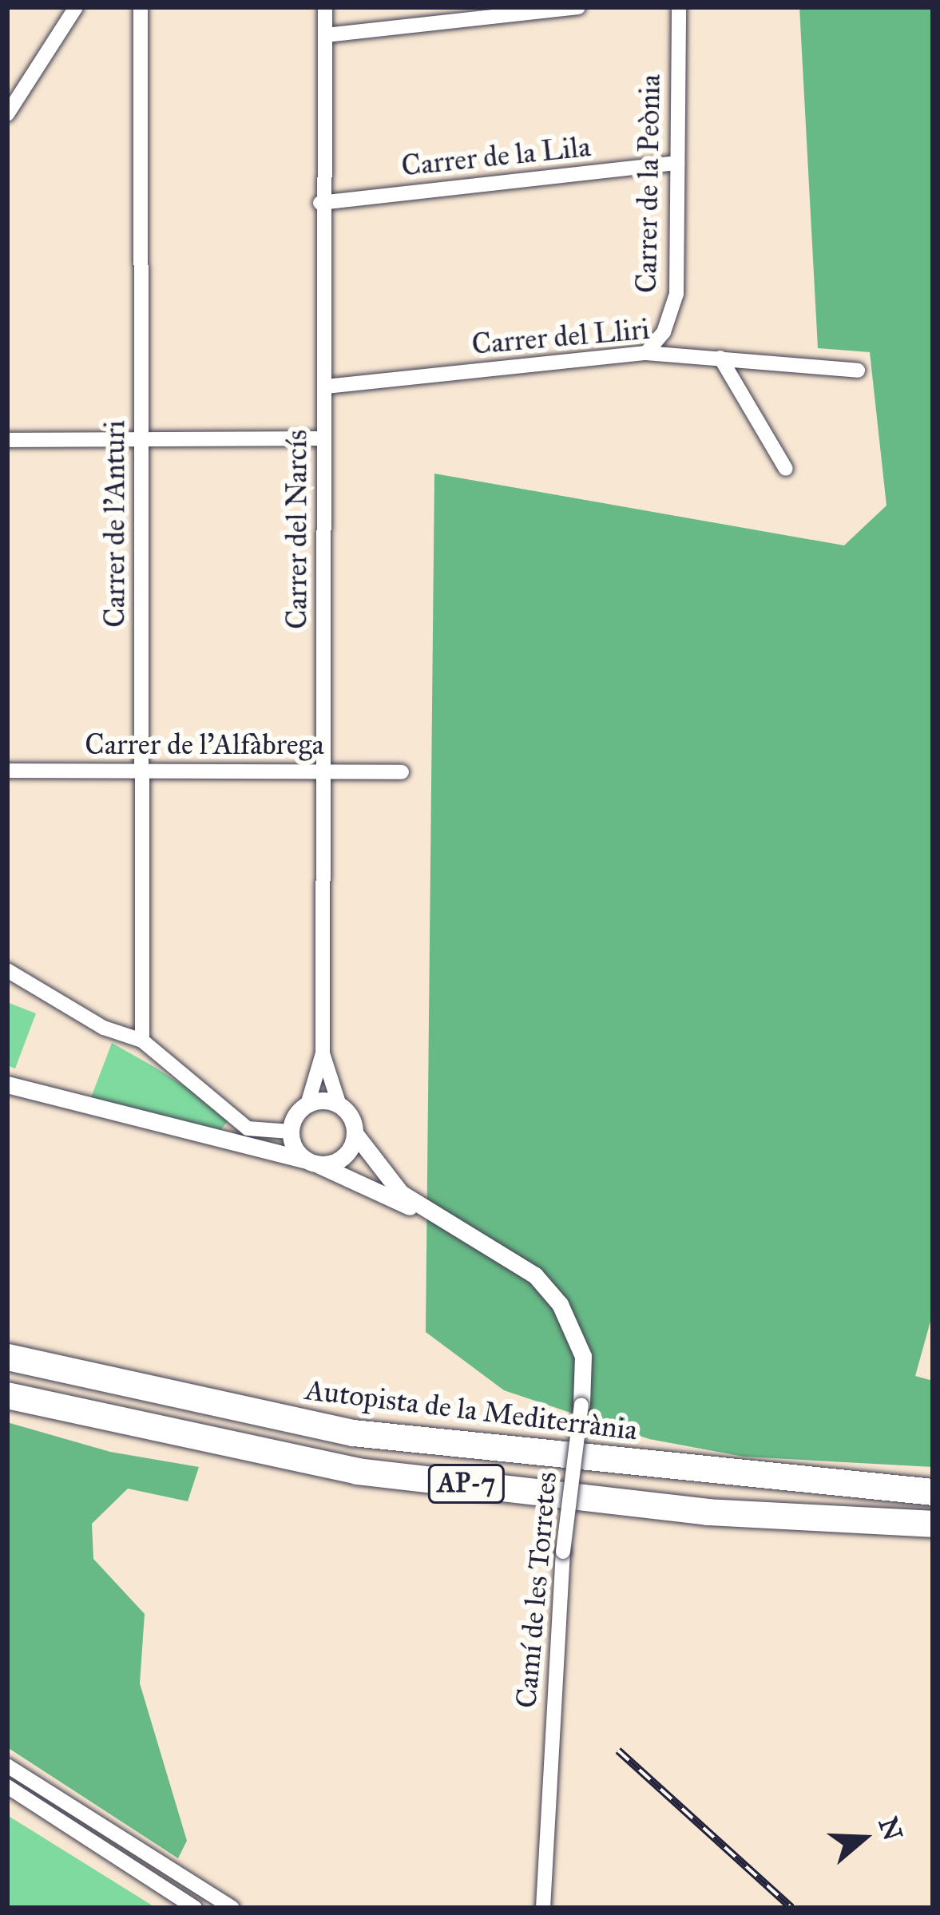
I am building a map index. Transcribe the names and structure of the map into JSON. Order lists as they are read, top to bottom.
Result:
{
  "streets": {
    "highway": ["Autopista de la Mediterrània", "AP-7"],
    "street": [
      "Carrer de la Lila",
      "Carrer de la Peònia",
      "Carrer del Lliri",
      "Carrer de l'Anturi",
      "Carrer del Narcís",
      "Carrer de l'Alfàbrega",
      "Camí de les Torretes"
    ]
  },
  "crossings": [
    ["Carrer de la Lila", "Carrer de la Peònia"],
    ["Carrer de la Lila", "Carrer del Narcís"],
    ["Carrer de la Peònia", "Carrer del Lliri"],
    ["Carrer del Lliri", "Carrer del Narcís"],
    ["Carrer de l'Anturi", "Carrer de l'Alfàbrega"],
    ["Carrer del Narcís", "Carrer de l'Alfàbrega"],
    ["Carrer del Narcís", "Camí de les Torretes"]
  ],
  "north": "right"
}
